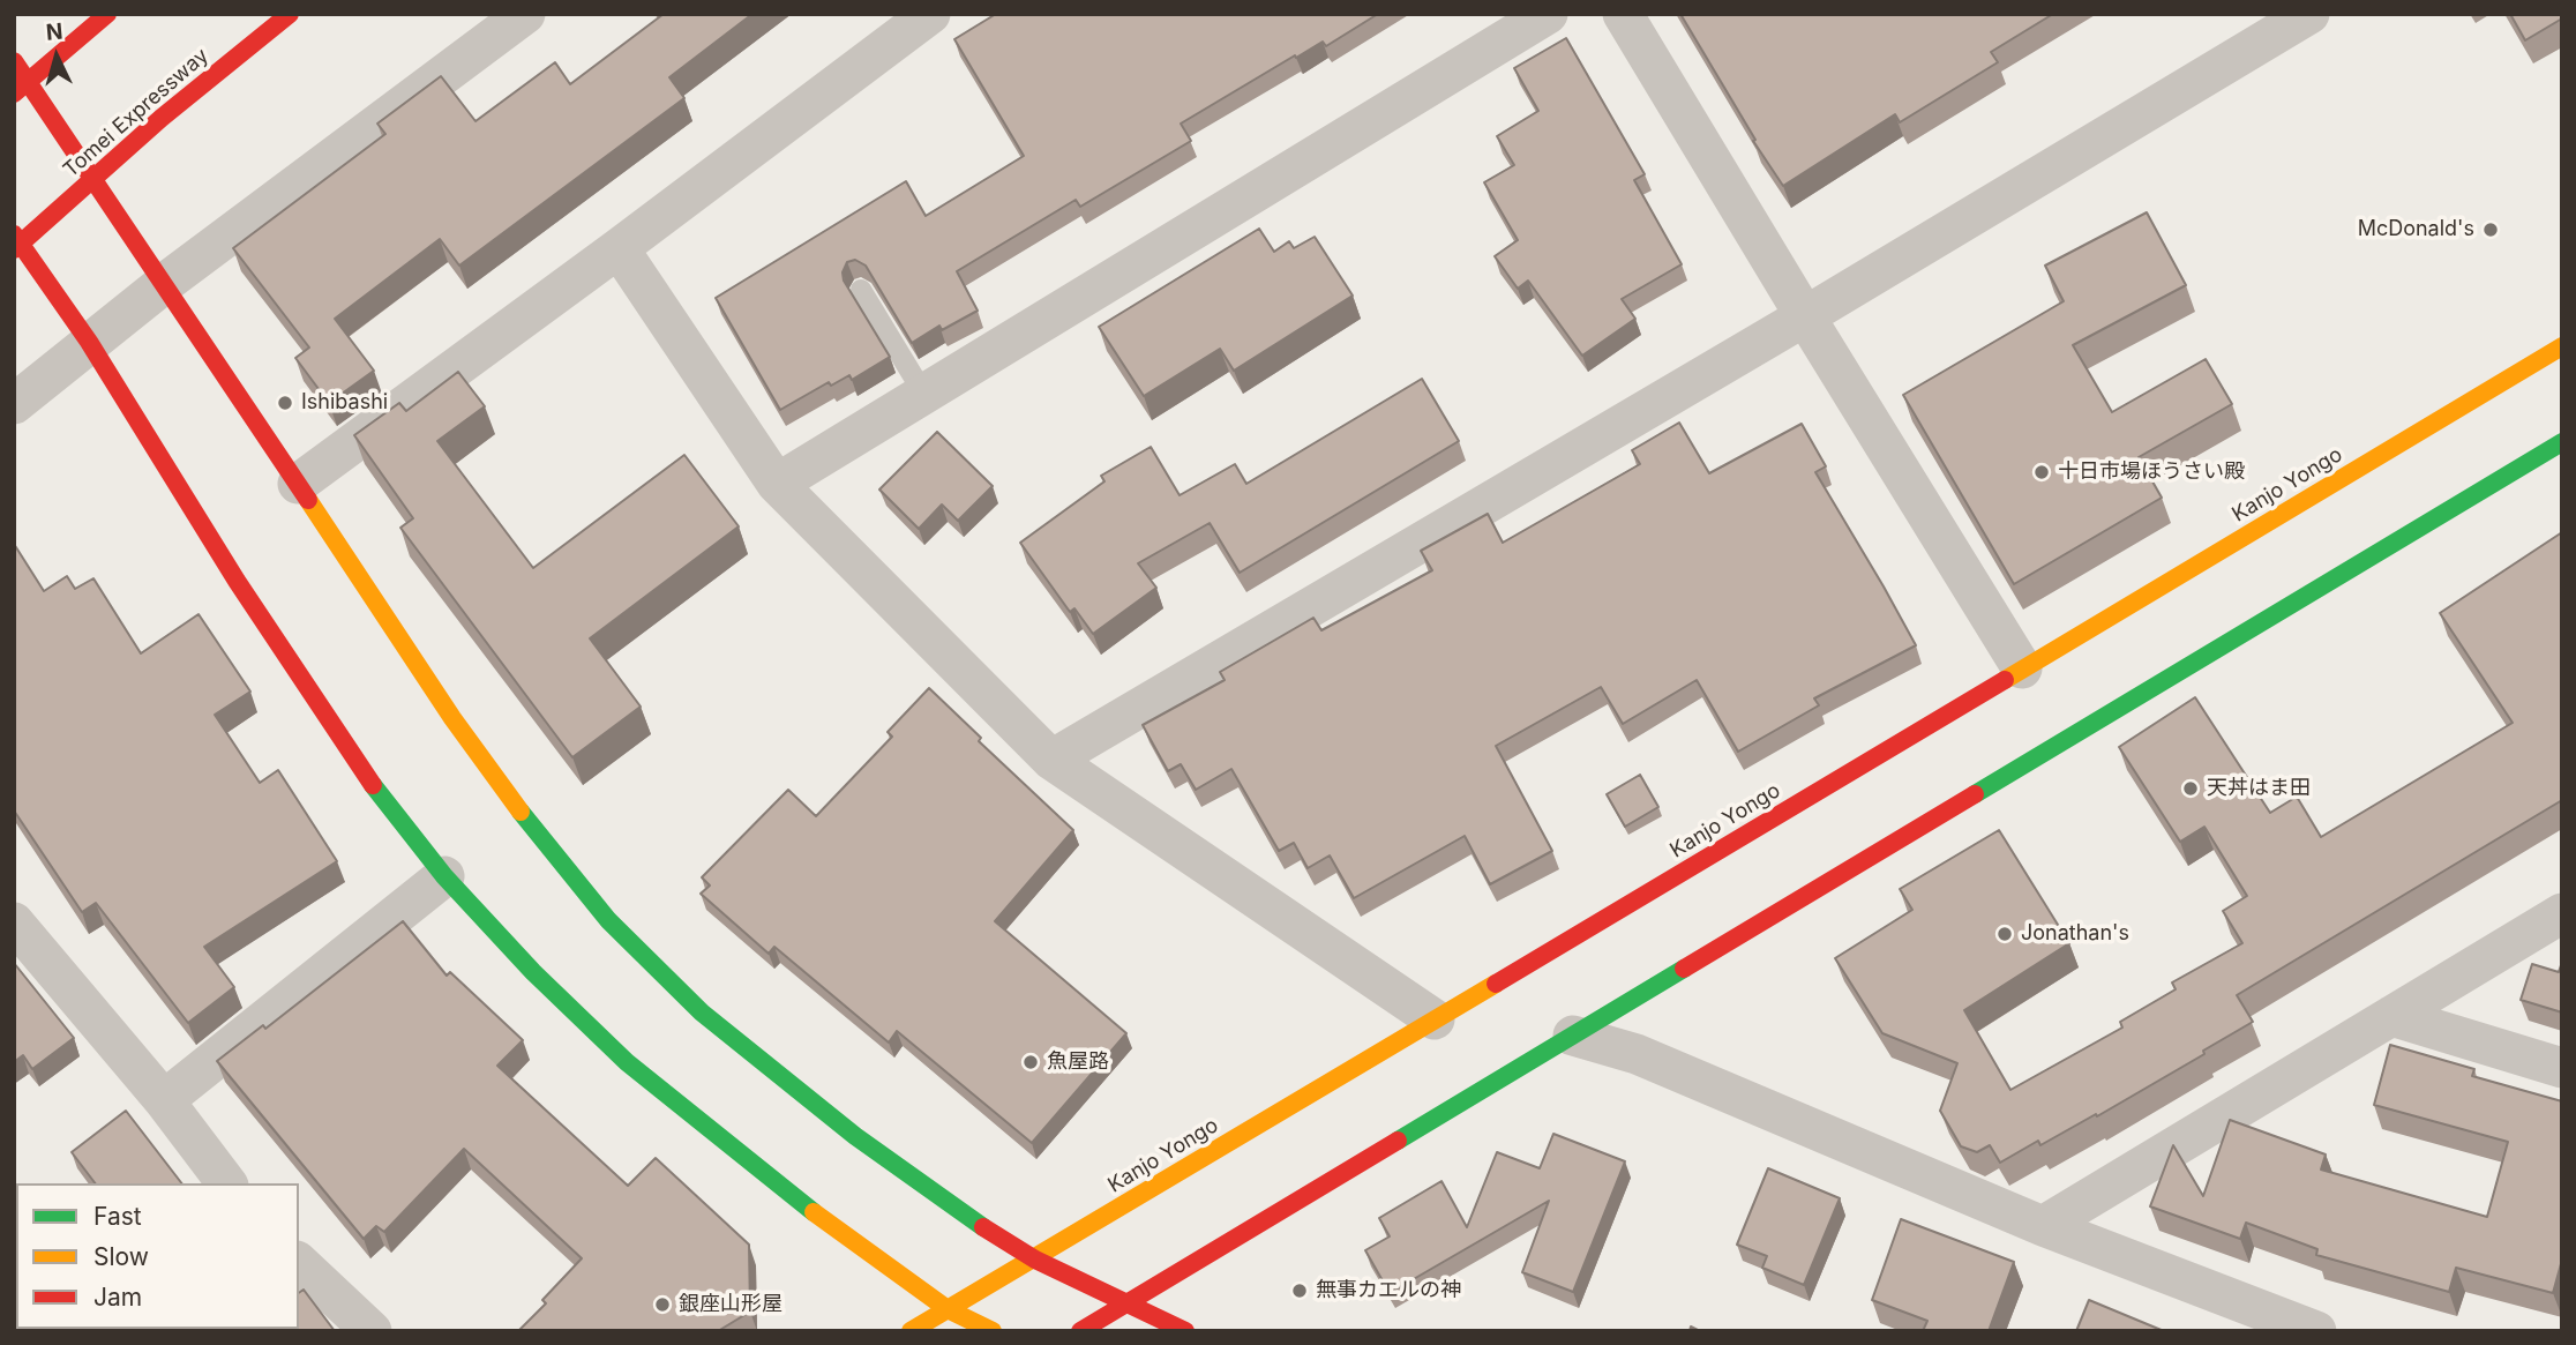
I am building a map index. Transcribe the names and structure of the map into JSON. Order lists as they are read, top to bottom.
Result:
{
  "streets": {
    "main road": ["Tomei Expressway", "Kanjo Yongo"]
  },
  "places": [
    "McDonald's",
    "Ishibashi",
    "十日市場ほうさい殿",
    "天丼はま田",
    "Jonathan's",
    "魚屋路",
    "無事カエルの神",
    "銀座山形屋"
  ],
  "legend": ["Fast", "Slow", "Jam"],
  "north": "top"
}
